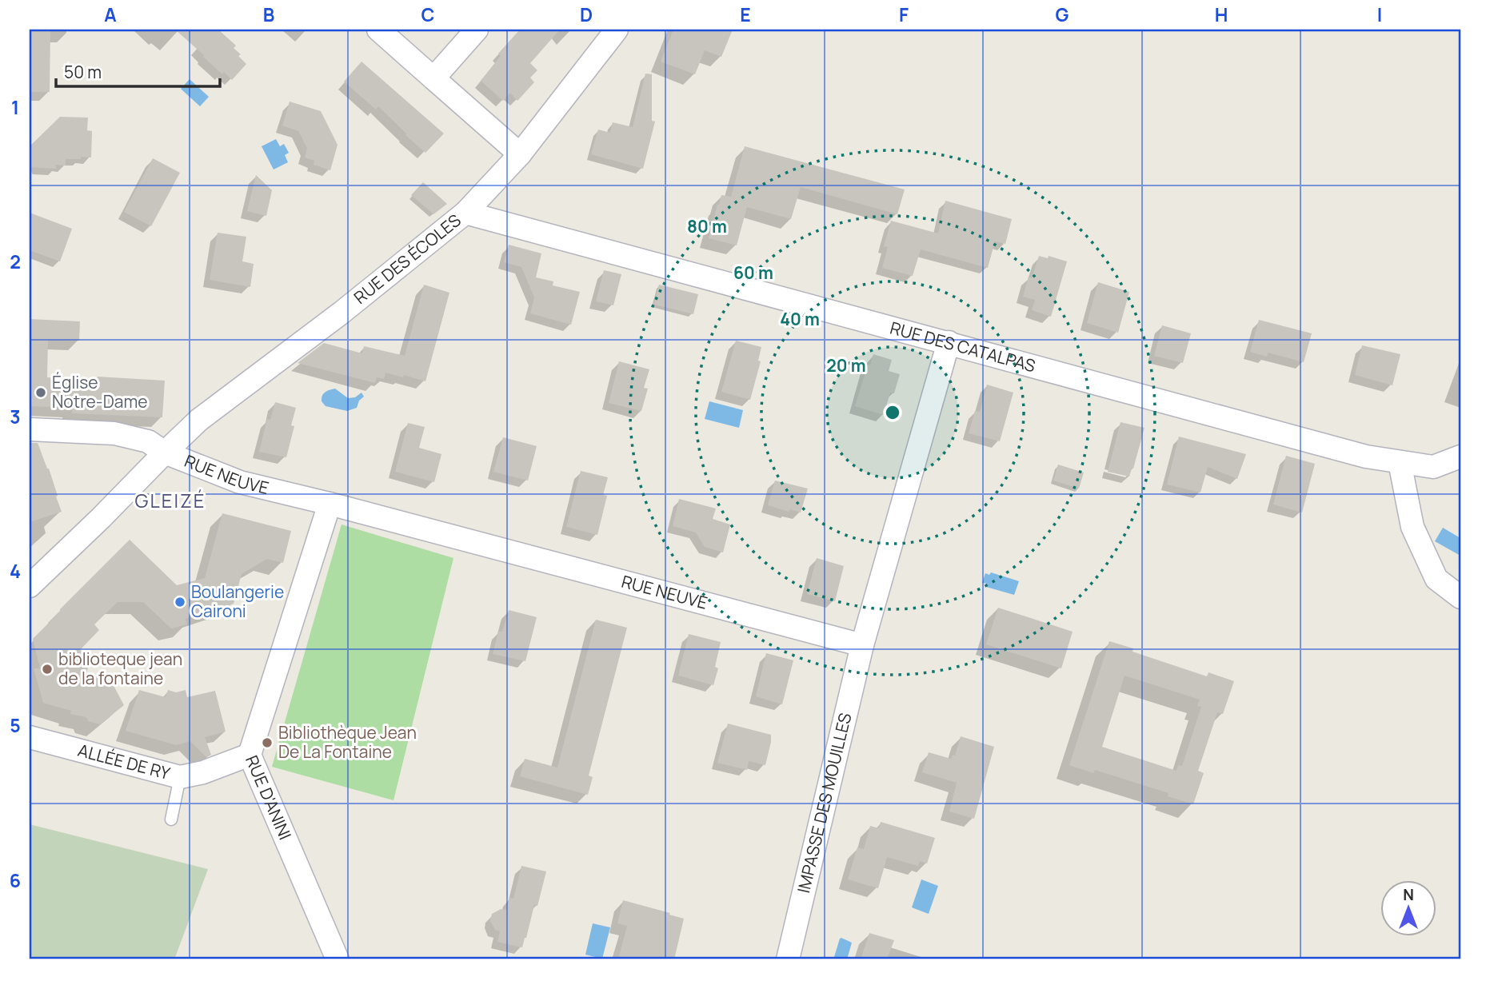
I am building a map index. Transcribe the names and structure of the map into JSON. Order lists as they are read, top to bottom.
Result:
{
  "streets": {
    "street": [
      "RUE DES ÉCOLES",
      "RUE DES CATALPAS",
      "RUE NEUVE",
      "ALLÉE DE RY",
      "RUE D'ANINI",
      "IMPASSE DES MOUILLES"
    ]
  },
  "crossings": [
    ["RUE DES ÉCOLES", "RUE DES CATALPAS"],
    ["RUE DES ÉCOLES", "RUE NEUVE"],
    ["RUE NEUVE", "RUE D'ANINI"],
    ["RUE NEUVE", "IMPASSE DES MOUILLES"],
    ["ALLÉE DE RY", "RUE D'ANINI"]
  ],
  "districts": ["GLEIZÉ"],
  "places": [
    "Église Notre-Dame",
    "Boulangerie Caironi",
    "biblioteque jean de la fontaine",
    "Bibliothèque Jean De La Fontaine"
  ],
  "scale_bar": "50 m",
  "north": "top",
  "grid": {
    "columns": [
      "A",
      "B",
      "C",
      "D",
      "E",
      "F",
      "G",
      "H",
      "I"
    ],
    "rows": [
      "1",
      "2",
      "3",
      "4",
      "5",
      "6"
    ]
  },
  "rings": [
    "80 m",
    "60 m",
    "40 m",
    "20 m"
  ]
}
